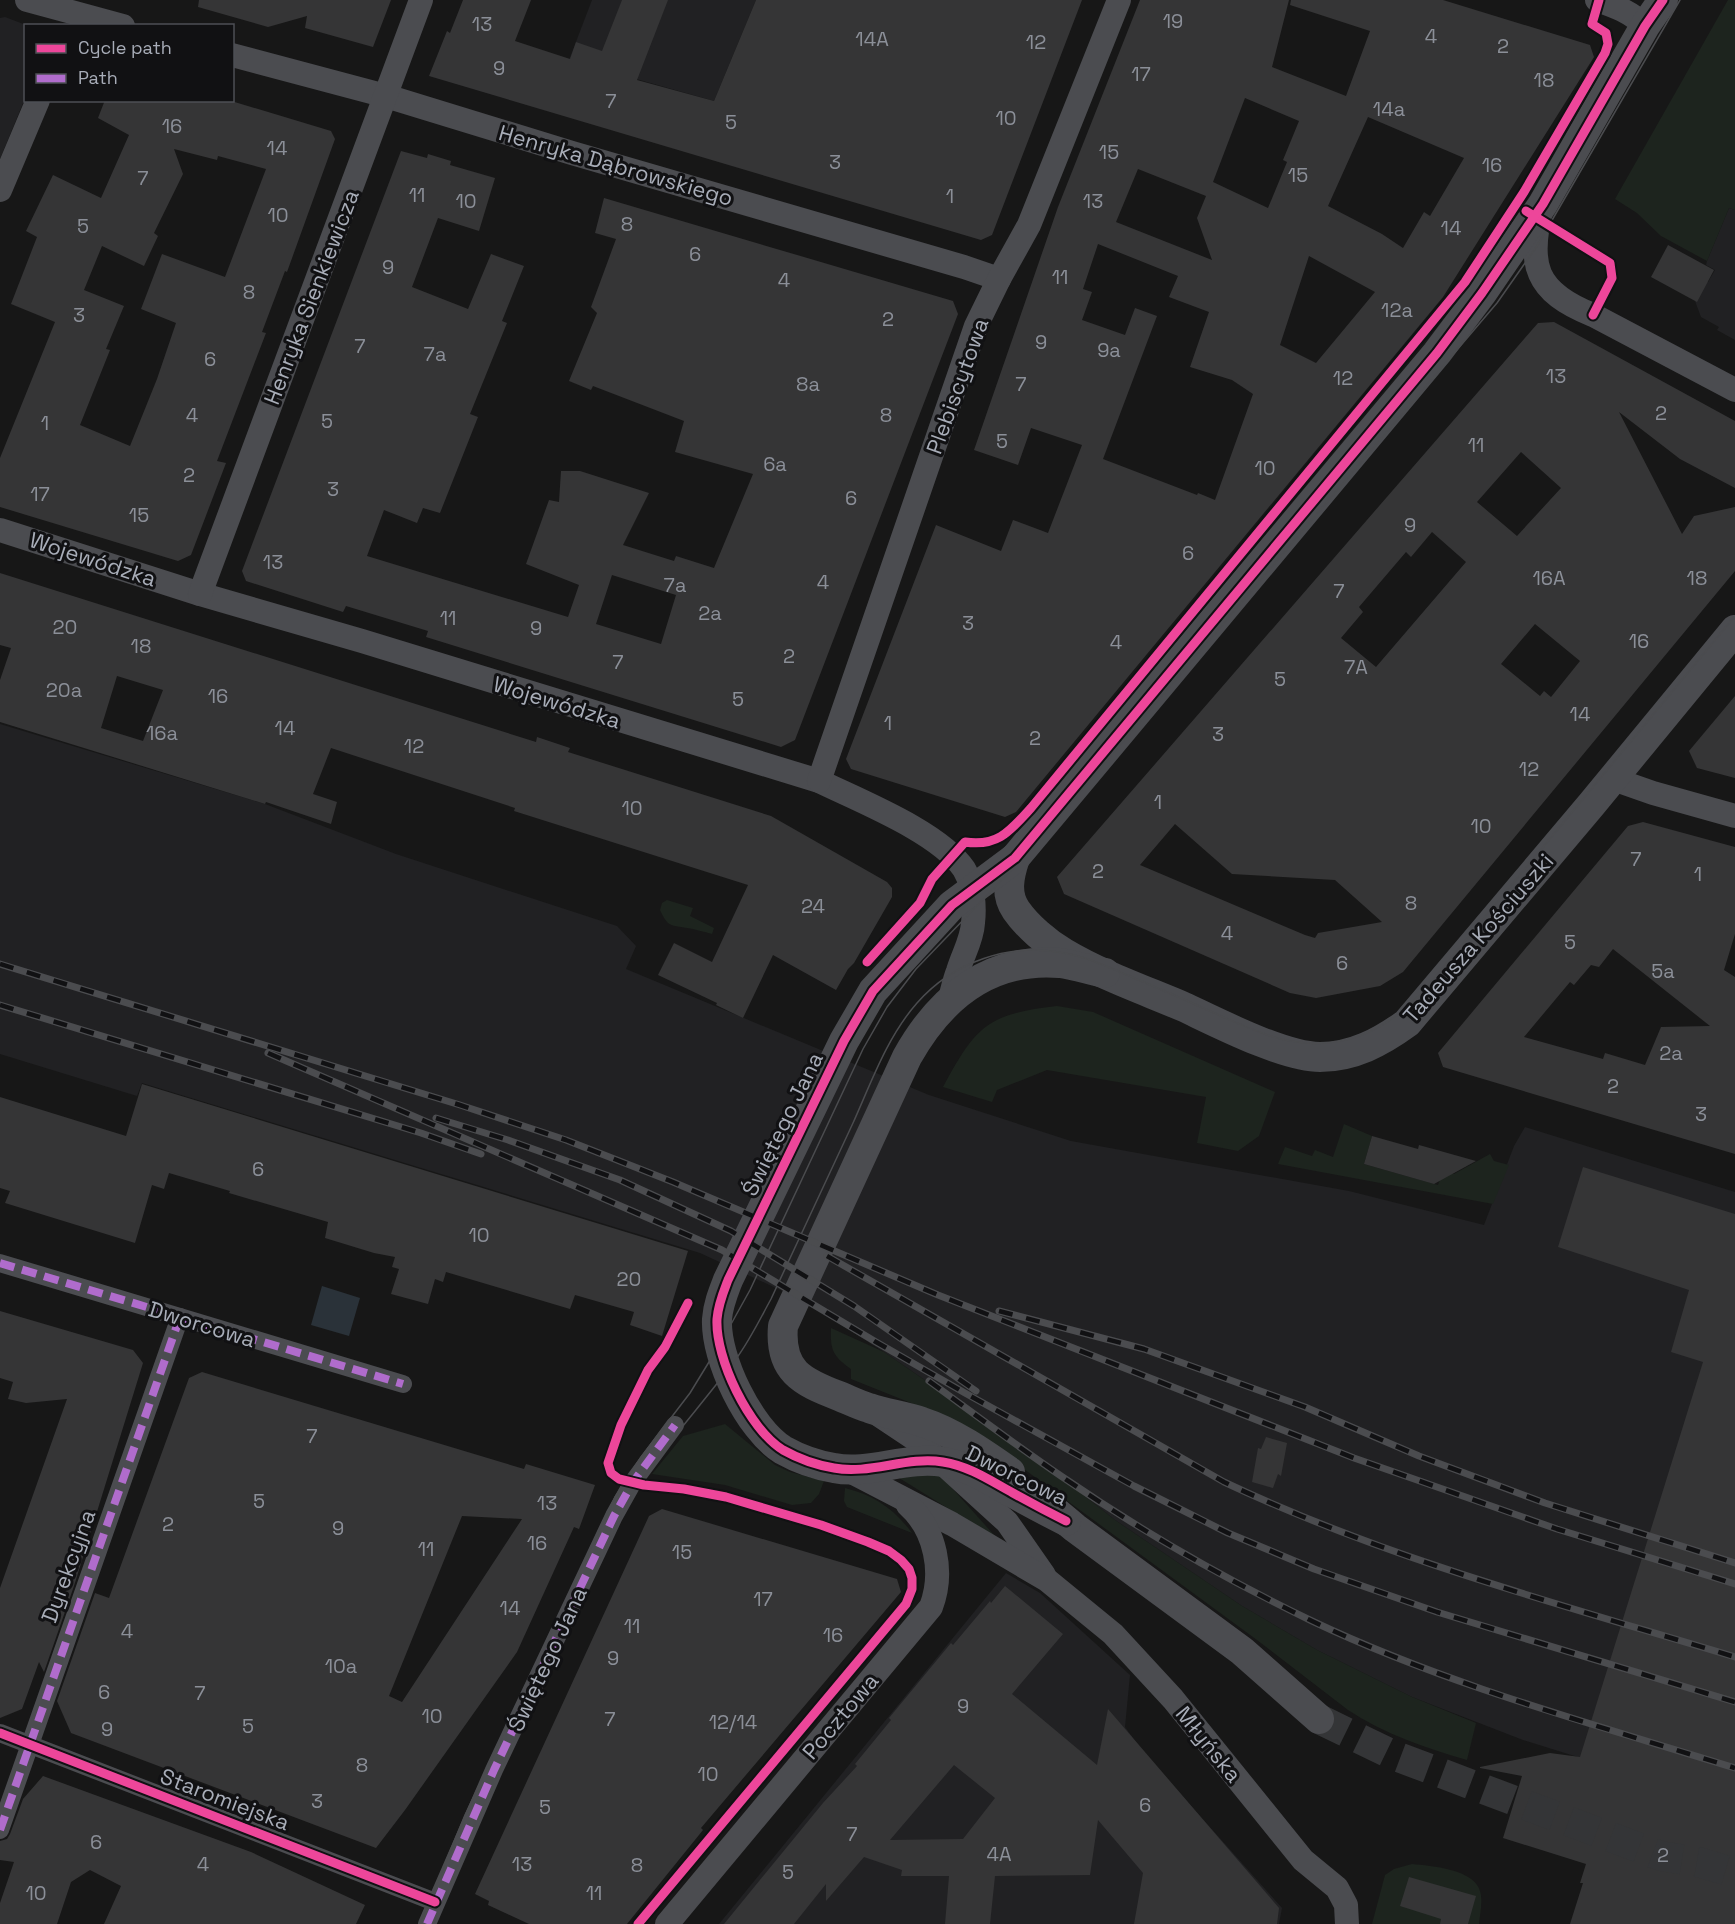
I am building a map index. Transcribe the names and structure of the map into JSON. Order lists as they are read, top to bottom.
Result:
{
  "streets": {
    "street": [
      "Henryka Dąbrowskiego",
      "Henryka Sienkiewicza",
      "Plebiscytowa",
      "Wojewódzka",
      "Tadeusza Kościuszki",
      "Świętego Jana",
      "Dworcowa",
      "Dyrekcyjna",
      "Pocztowa",
      "Młyńska",
      "Staromiejska"
    ]
  },
  "crossings": [
    ["Henryka Dąbrowskiego", "Henryka Sienkiewicza"],
    ["Henryka Dąbrowskiego", "Plebiscytowa"],
    ["Henryka Sienkiewicza", "Wojewódzka"],
    ["Plebiscytowa", "Wojewódzka"],
    ["Wojewódzka", "Tadeusza Kościuszki"],
    ["Wojewódzka", "Świętego Jana"],
    ["Wojewódzka", "Dworcowa"],
    ["Tadeusza Kościuszki", "Świętego Jana"],
    ["Tadeusza Kościuszki", "Dworcowa"],
    ["Świętego Jana", "Dworcowa"],
    ["Świętego Jana", "Staromiejska"],
    ["Dworcowa", "Dyrekcyjna"],
    ["Dworcowa", "Pocztowa"],
    ["Dworcowa", "Młyńska"],
    ["Dyrekcyjna", "Staromiejska"]
  ],
  "house_numbers": [
    "19",
    "13",
    "4",
    "14A",
    "12",
    "2",
    "9",
    "17",
    "18",
    "7",
    "14a",
    "10",
    "5",
    "16",
    "14",
    "15",
    "3",
    "16",
    "15",
    "7",
    "11",
    "1",
    "10",
    "13",
    "10",
    "8",
    "5",
    "14",
    "6",
    "9",
    "11",
    "4",
    "8",
    "12a",
    "3",
    "2",
    "9",
    "7",
    "9a",
    "7a",
    "6",
    "13",
    "12",
    "8a",
    "7",
    "2",
    "4",
    "8",
    "5",
    "1",
    "5",
    "11",
    "6a",
    "10",
    "2",
    "3",
    "17",
    "6",
    "15",
    "9",
    "6",
    "13",
    "16A",
    "18",
    "4",
    "7a",
    "7",
    "2a",
    "11",
    "3",
    "20",
    "9",
    "16",
    "4",
    "18",
    "2",
    "7",
    "7A",
    "5",
    "20a",
    "16",
    "5",
    "14",
    "1",
    "14",
    "16a",
    "3",
    "2",
    "12",
    "12",
    "1",
    "10",
    "10",
    "7",
    "2",
    "1",
    "8",
    "24",
    "4",
    "5",
    "6",
    "5a",
    "2a",
    "2",
    "3",
    "6",
    "10",
    "20",
    "7",
    "5",
    "13",
    "2",
    "9",
    "16",
    "11",
    "15",
    "17",
    "14",
    "11",
    "4",
    "16",
    "9",
    "10a",
    "6",
    "7",
    "9",
    "10",
    "7",
    "12/14",
    "5",
    "9",
    "8",
    "10",
    "3",
    "6",
    "5",
    "7",
    "6",
    "4A",
    "2",
    "4",
    "13",
    "8",
    "5",
    "10",
    "11"
  ],
  "legend": ["Cycle path", "Path"]
}
